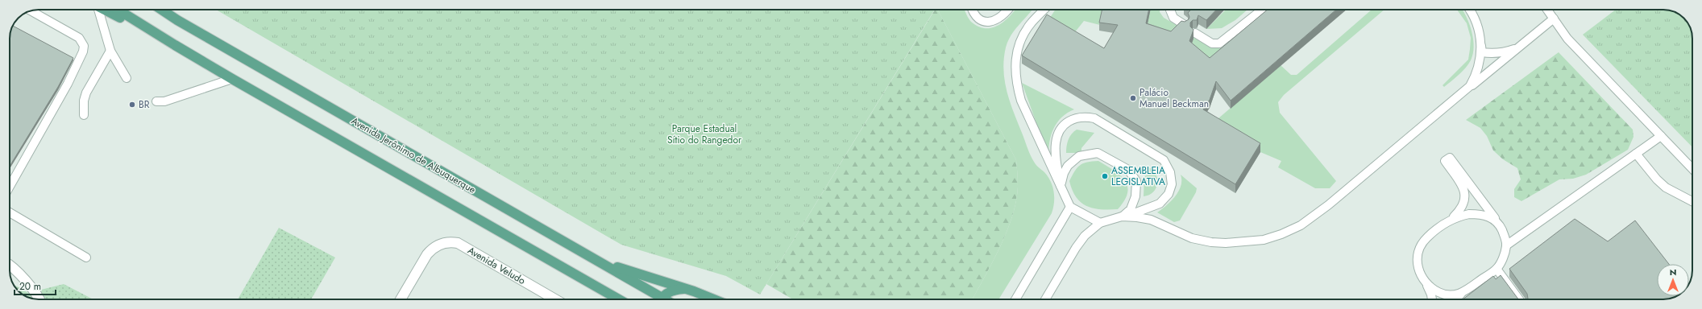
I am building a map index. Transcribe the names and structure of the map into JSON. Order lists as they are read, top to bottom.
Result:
{
  "streets": {
    "main road": ["Avenida Jerônimo de Albuquerque"],
    "street": ["Avenida Veludo"]
  },
  "parks": ["Parque Estadual Sítio do Rangedor"],
  "places": ["Palácio Manuel Beckman", "BR", "ASSEMBLEIA LEGISLATIVA"],
  "scale_bar": "20 m",
  "north": "top"
}
